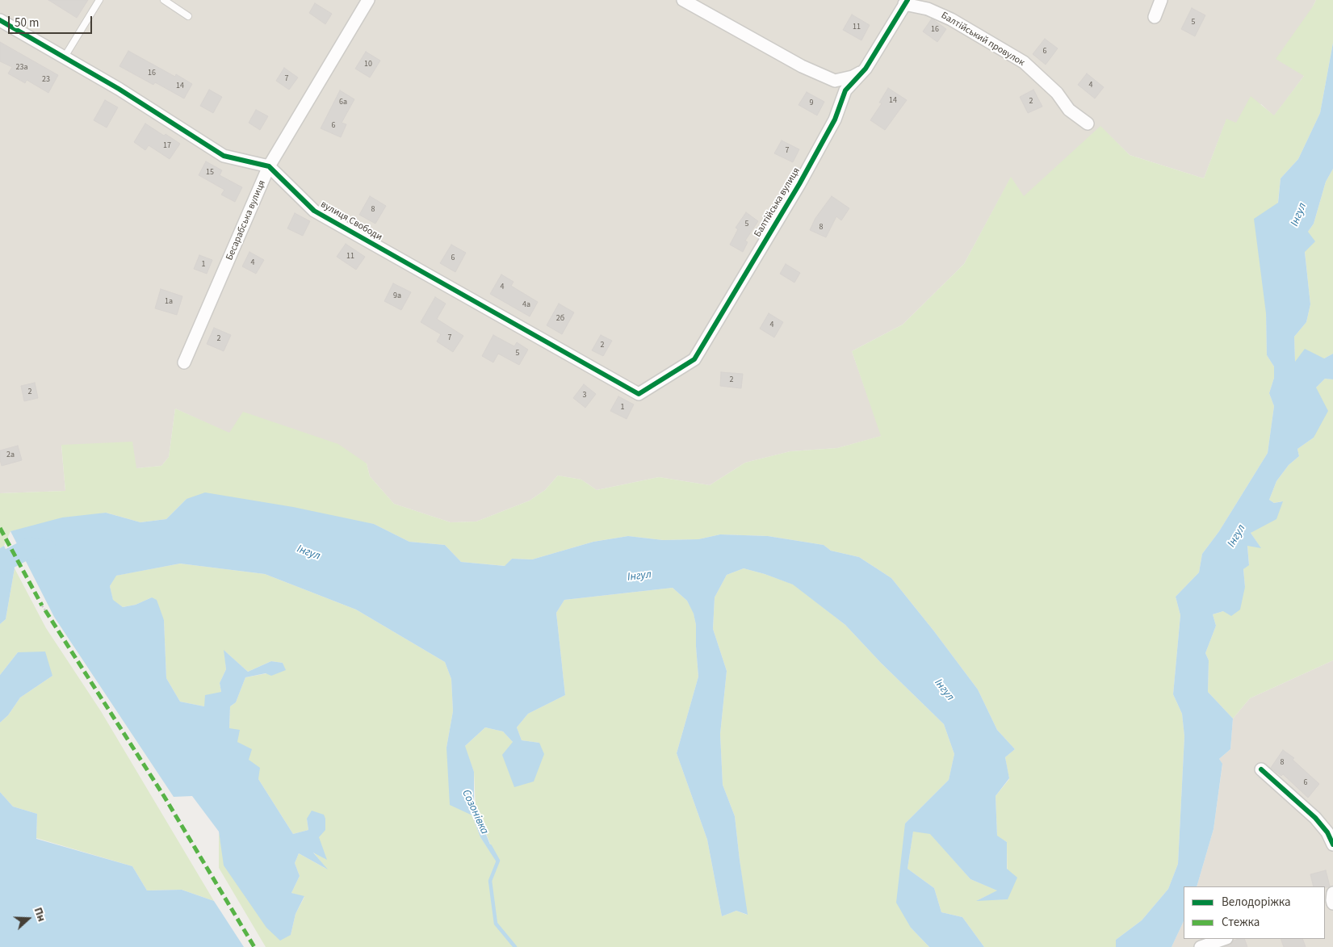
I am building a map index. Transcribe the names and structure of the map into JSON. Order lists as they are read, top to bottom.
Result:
{
  "streets": {
    "street": [
      "Балтійський провулок",
      "Балтійська вулиця",
      "Бесарабська вулиця",
      "вулиця Свободи"
    ]
  },
  "crossings": [
    ["Балтійський провулок", "Балтійська вулиця"],
    ["Балтійська вулиця", "вулиця Свободи"],
    ["Бесарабська вулиця", "вулиця Свободи"]
  ],
  "water": ["Інгул", "Созонівка"],
  "house_numbers": [
    "5",
    "11",
    "16",
    "6",
    "10",
    "23а",
    "16",
    "7",
    "23",
    "4",
    "14",
    "14",
    "2",
    "6а",
    "9",
    "6",
    "17",
    "7",
    "15",
    "8",
    "5",
    "8",
    "11",
    "6",
    "4",
    "1",
    "4",
    "9а",
    "1а",
    "4а",
    "2б",
    "4",
    "7",
    "2",
    "2",
    "5",
    "2",
    "2",
    "3",
    "1",
    "2а",
    "8",
    "6"
  ],
  "legend": ["Велодоріжка", "Стежка"],
  "scale_bar": "50 m",
  "north": "right"
}
